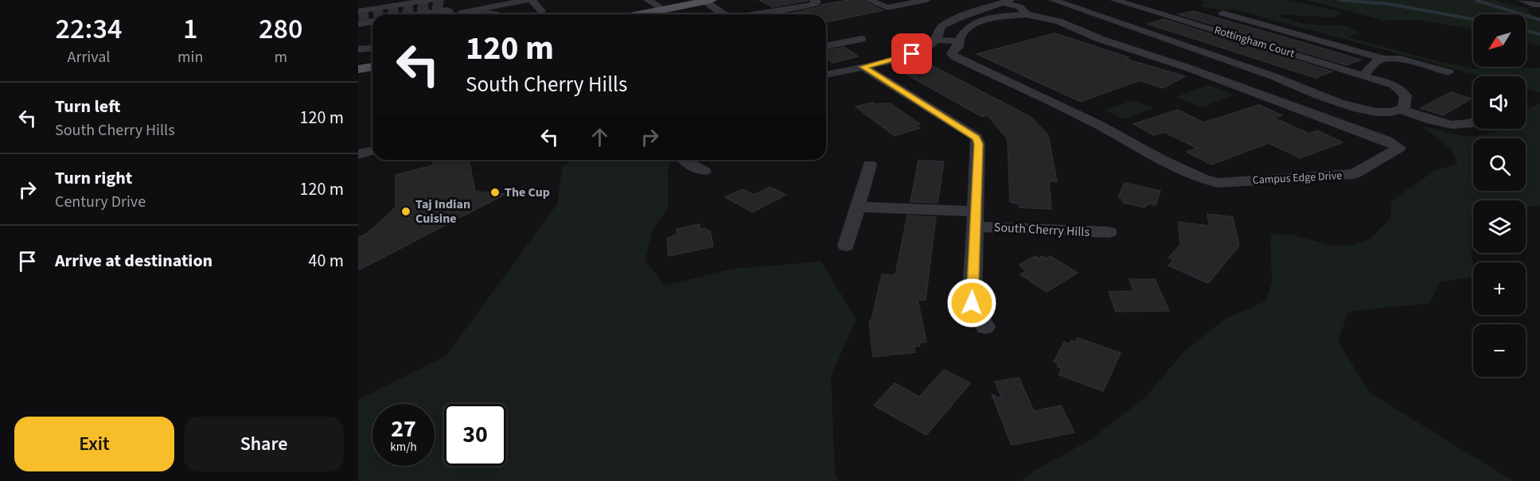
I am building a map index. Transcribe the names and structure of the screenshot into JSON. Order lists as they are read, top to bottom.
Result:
{
  "streets": {
    "street": ["Rottingham Court", "Campus Edge Drive", "South Cherry Hills"]
  },
  "places": ["The Cup", "Taj Indian Cuisine"],
  "north": "bottom left",
  "page": {
    "eta": [
      "22:34",
      "Arrival",
      "1",
      "min",
      "280",
      "m"
    ],
    "map_buttons": ["+", "−"],
    "turn": ["120 m", "South Cherry Hills"],
    "list": [
      {
        "name": "Turn left",
        "note": "South Cherry Hills",
        "value": "120 m"
      },
      {
        "name": "Turn right",
        "note": "Century Drive",
        "value": "120 m"
      },
      {
        "name": "Arrive at destination",
        "value": "40 m"
      }
    ],
    "speed": "27 km/h",
    "limit": "30",
    "buttons": ["Exit", "Share"]
  }
}
